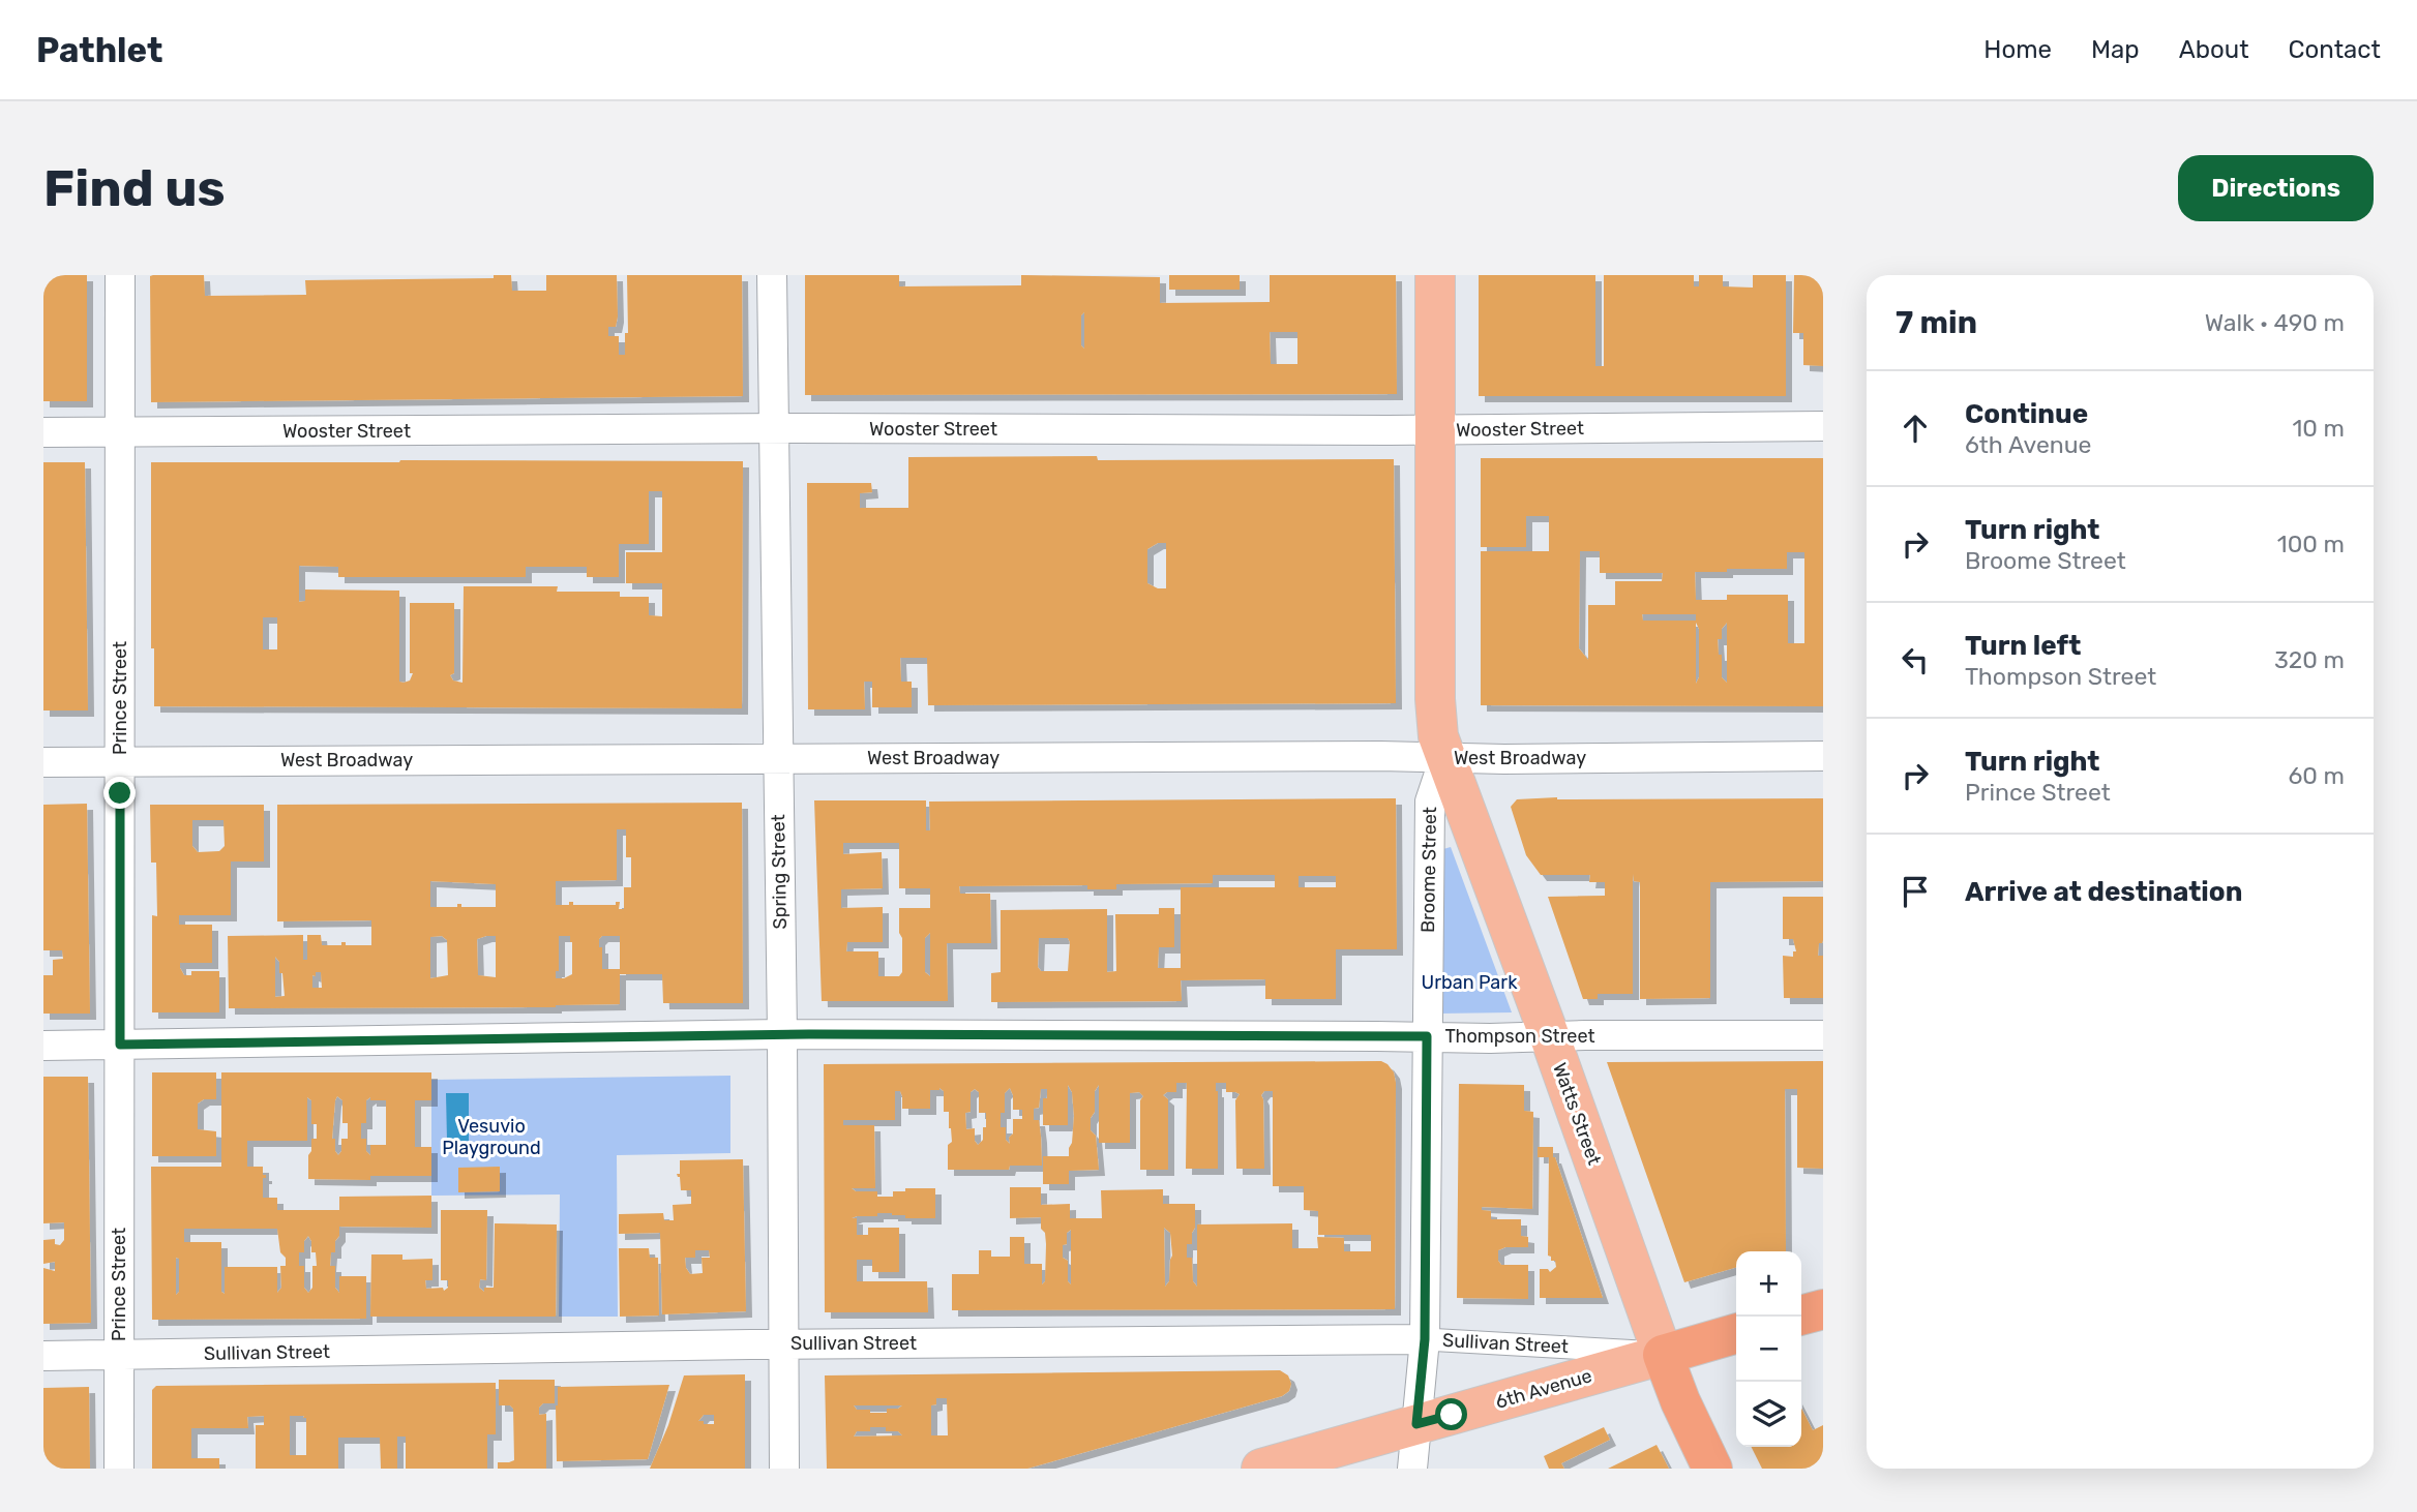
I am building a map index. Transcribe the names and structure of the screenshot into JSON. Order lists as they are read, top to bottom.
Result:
{
  "streets": {
    "highway": ["Watts Street", "6th Avenue"],
    "main road": ["Broome Street"],
    "street": [
      "Wooster Street",
      "Prince Street",
      "West Broadway",
      "Spring Street",
      "Thompson Street",
      "Sullivan Street"
    ]
  },
  "crossings": [
    ["Wooster Street", "Prince Street"],
    ["Wooster Street", "Broome Street"],
    ["Wooster Street", "Spring Street"],
    ["Prince Street", "West Broadway"],
    ["Prince Street", "Thompson Street"],
    ["Prince Street", "Sullivan Street"],
    ["West Broadway", "Broome Street"],
    ["West Broadway", "Spring Street"],
    ["West Broadway", "Watts Street"],
    ["Broome Street", "Thompson Street"],
    ["Broome Street", "Watts Street"],
    ["Broome Street", "Sullivan Street"],
    ["Broome Street", "6th Avenue"],
    ["Spring Street", "Thompson Street"],
    ["Spring Street", "Sullivan Street"],
    ["Thompson Street", "Watts Street"],
    ["Watts Street", "Sullivan Street"],
    ["Watts Street", "6th Avenue"],
    ["Sullivan Street", "6th Avenue"]
  ],
  "parks": ["Urban Park", "Vesuvio Playground"],
  "page": {
    "header": "Pathlet",
    "nav": [
      "Home",
      "Map",
      "About",
      "Contact"
    ],
    "buttons": "Directions",
    "title": "Find us",
    "heading": ["7 min", "Walk · 490 m"],
    "list": [
      ["Continue", "6th Avenue", "10 m"],
      ["Turn right", "Broome Street", "100 m"],
      ["Turn left", "Thompson Street", "320 m"],
      ["Turn right", "Prince Street", "60 m"],
      "Arrive at destination"
    ],
    "map_buttons": ["+", "−"]
  }
}
